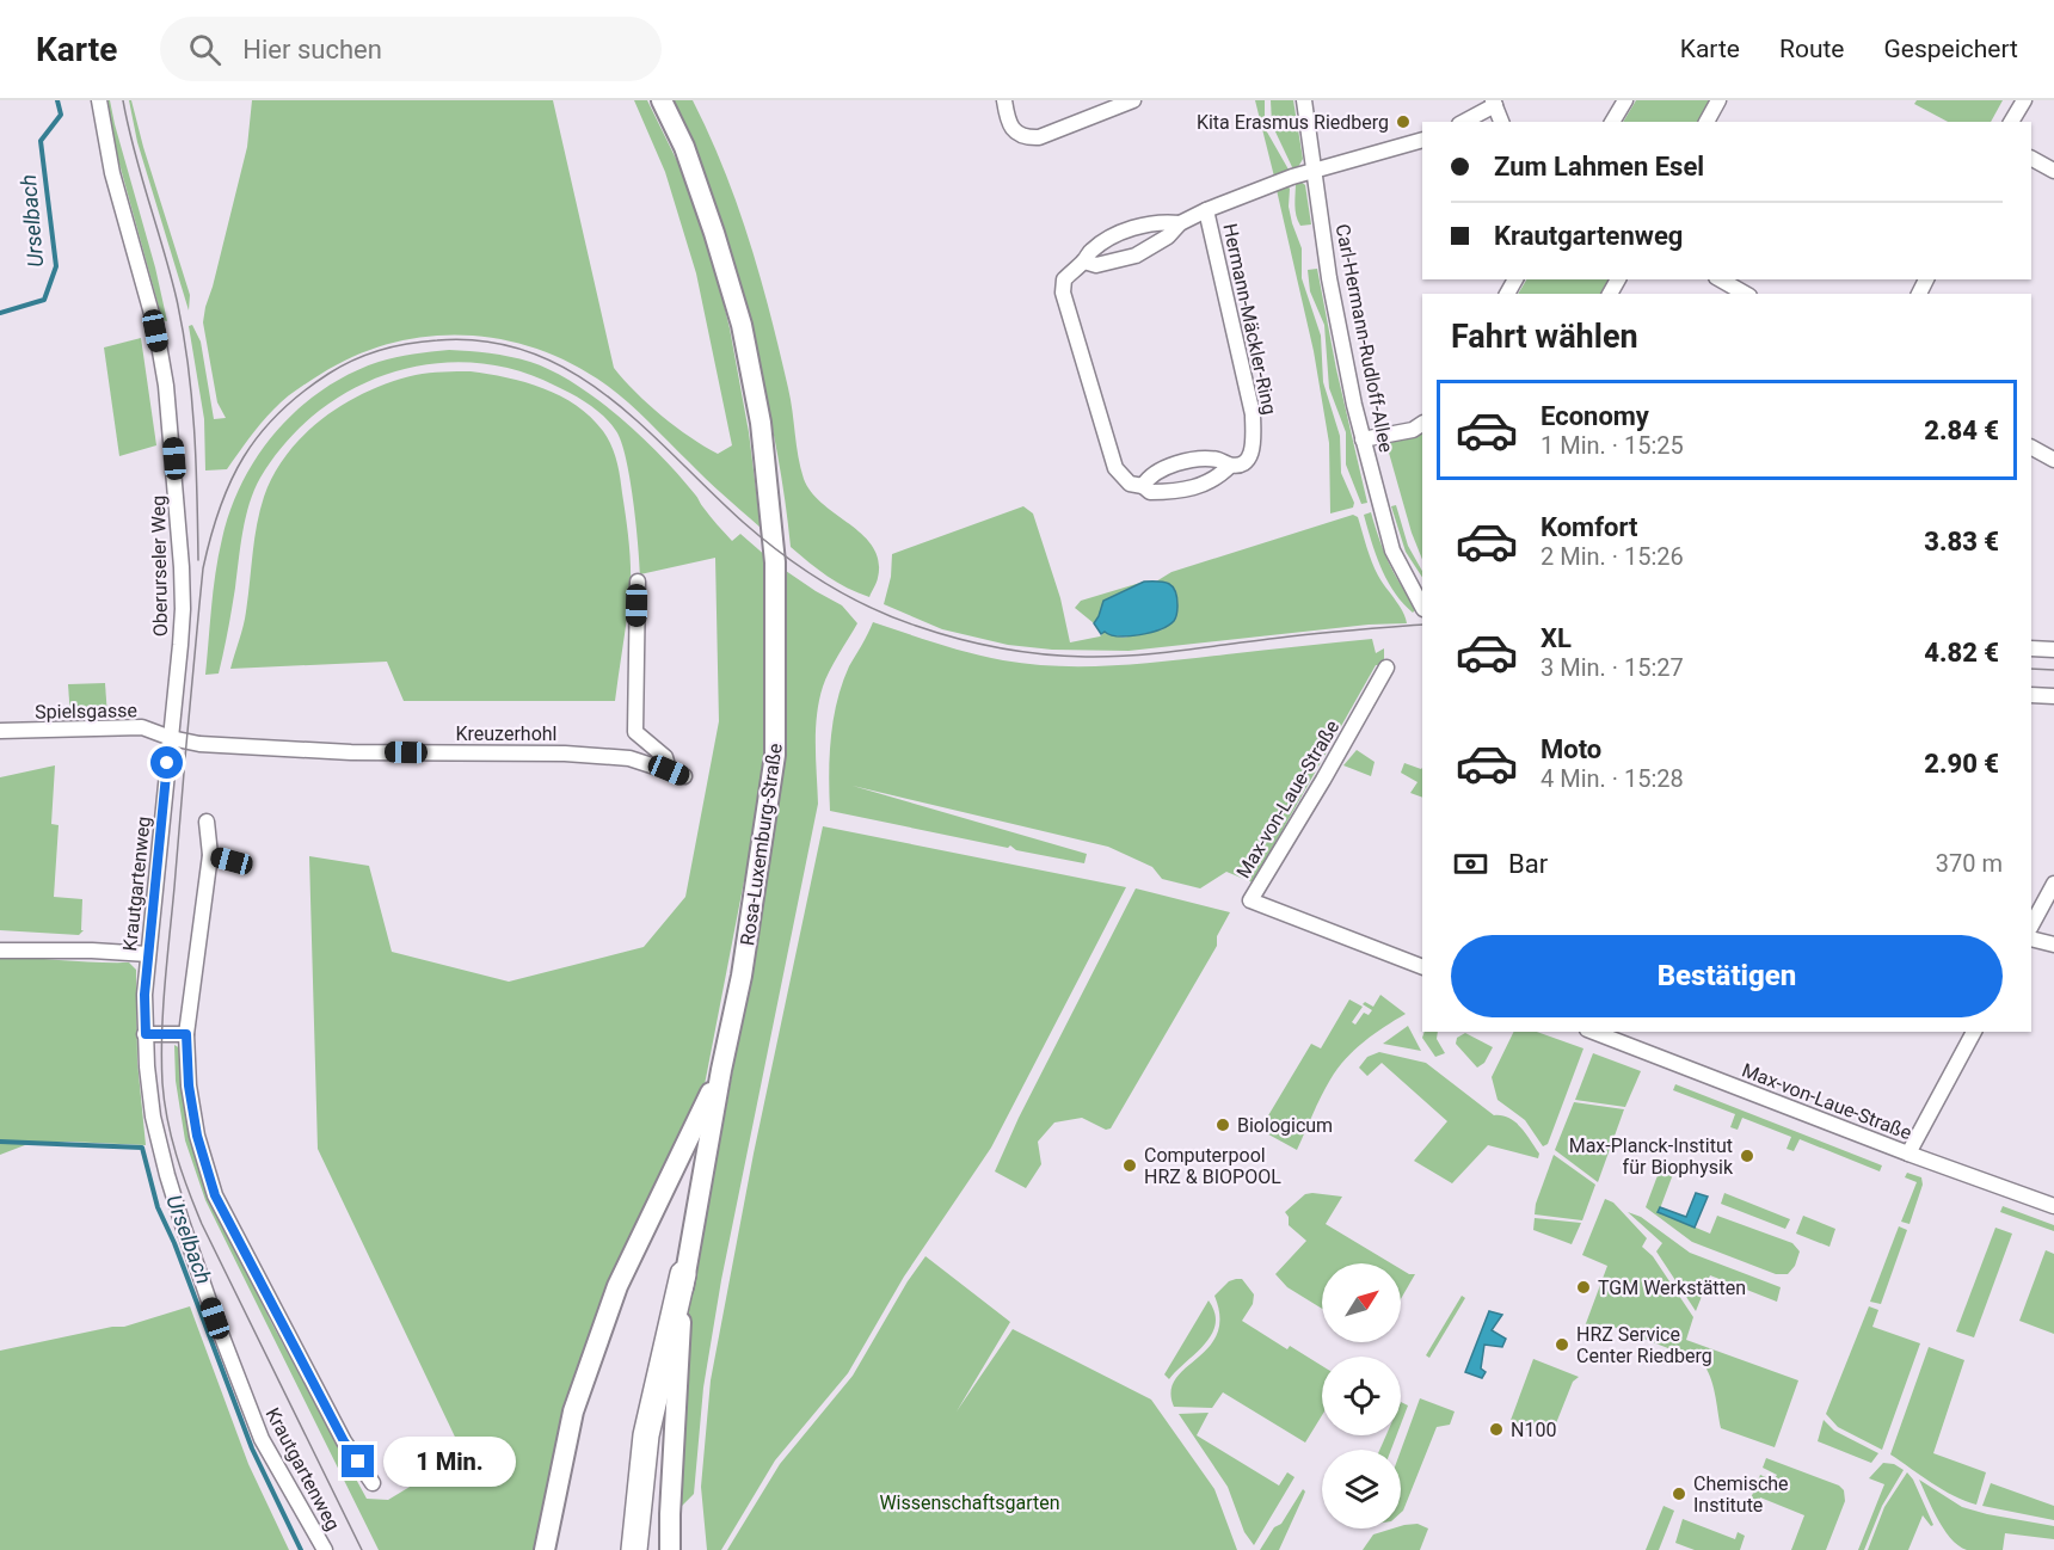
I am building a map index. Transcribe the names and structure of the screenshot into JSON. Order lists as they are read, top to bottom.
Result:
{
  "streets": {
    "highway": ["Rosa-Luxemburg-Straße"],
    "street": [
      "Hermann-Mäckler-Ring",
      "Carl-Hermann-Rudloff-Allee",
      "Oberurseler Weg",
      "Spielsgasse",
      "Kreuzerhohl",
      "Max-von-Laue-Straße",
      "Krautgartenweg"
    ]
  },
  "crossings": [
    ["Hermann-Mäckler-Ring", "Carl-Hermann-Rudloff-Allee"],
    ["Oberurseler Weg", "Spielsgasse"],
    ["Oberurseler Weg", "Kreuzerhohl"],
    ["Oberurseler Weg", "Krautgartenweg"],
    ["Spielsgasse", "Kreuzerhohl"],
    ["Spielsgasse", "Krautgartenweg"],
    ["Kreuzerhohl", "Krautgartenweg"]
  ],
  "water": ["Urselbach"],
  "parks": ["Wissenschaftsgarten"],
  "places": [
    "Kita Erasmus Riedberg",
    "Biologicum",
    "Max-Planck-Institut für Biophysik",
    "Computerpool HRZ & BIOPOOL",
    "TGM Werkstätten",
    "HRZ Service Center Riedberg",
    "N100",
    "Chemische Institute"
  ],
  "north": "top right",
  "page": {
    "header": "Karte",
    "search": "Hier suchen",
    "nav": ["Karte", "Route", "Gespeichert"],
    "banner": ["Zum Lahmen Esel", "Krautgartenweg"],
    "heading": "Fahrt wählen",
    "list": [
      {
        "name": "Economy",
        "note": "1 Min. · 15:25",
        "value": "2.84 €"
      },
      {
        "name": "Komfort",
        "note": "2 Min. · 15:26",
        "value": "3.83 €"
      },
      {
        "name": "XL",
        "note": "3 Min. · 15:27",
        "value": "4.82 €"
      },
      {
        "name": "Moto",
        "note": "4 Min. · 15:28",
        "value": "2.90 €"
      }
    ],
    "pay": ["Bar", "370 m"],
    "buttons": "Bestätigen",
    "bubble": "1 Min."
  }
}
